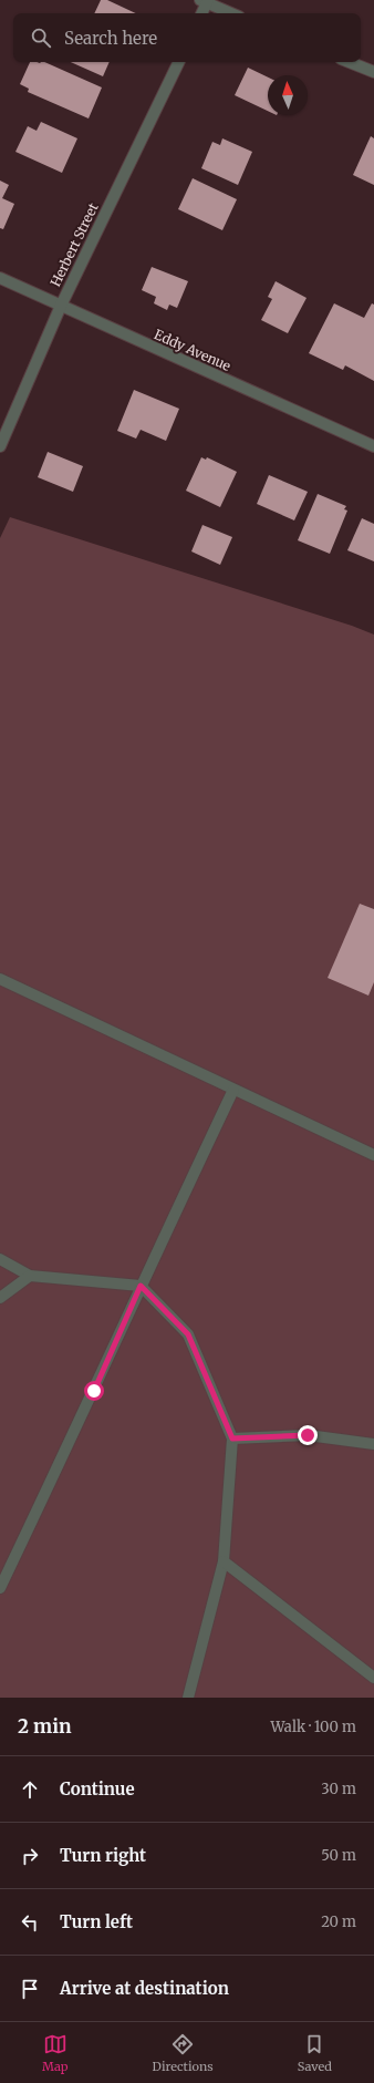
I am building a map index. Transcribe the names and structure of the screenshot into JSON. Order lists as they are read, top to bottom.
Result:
{
  "streets": {
    "street": ["Herbert Street", "Eddy Avenue"]
  },
  "crossings": [
    ["Herbert Street", "Eddy Avenue"]
  ],
  "north": "top",
  "page": {
    "search": "Search here",
    "heading": ["2 min", "Walk · 100 m"],
    "list": [
      ["Continue", "30 m"],
      ["Turn right", "50 m"],
      ["Turn left", "20 m"],
      "Arrive at destination"
    ],
    "nav": ["Map", "Directions", "Saved"]
  }
}
